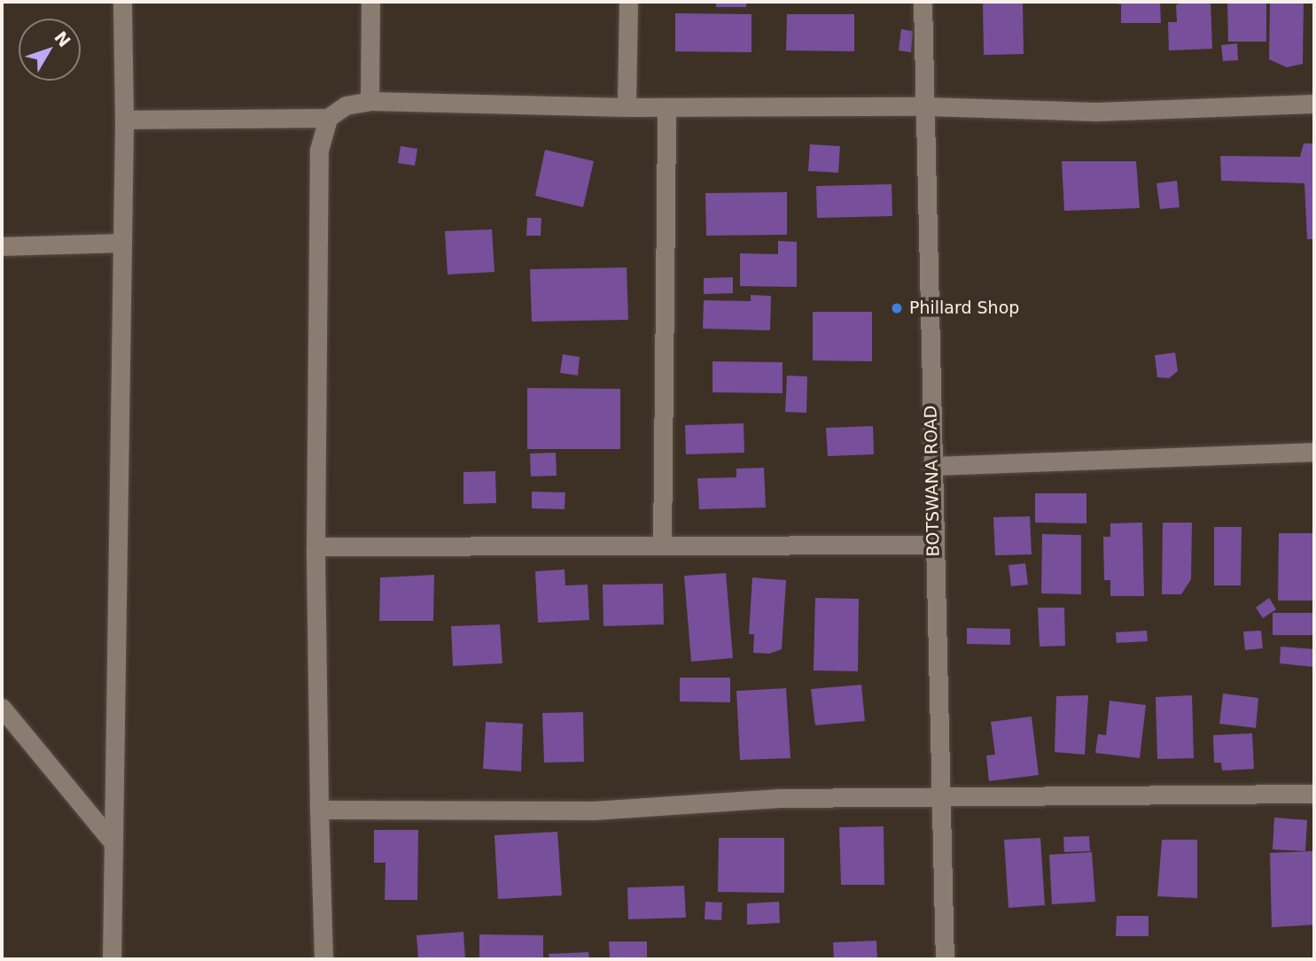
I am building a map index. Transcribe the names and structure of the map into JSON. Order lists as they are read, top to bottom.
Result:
{
  "streets": {
    "street": ["BOTSWANA ROAD"]
  },
  "places": ["Phillard Shop"],
  "north": "top right"
}
